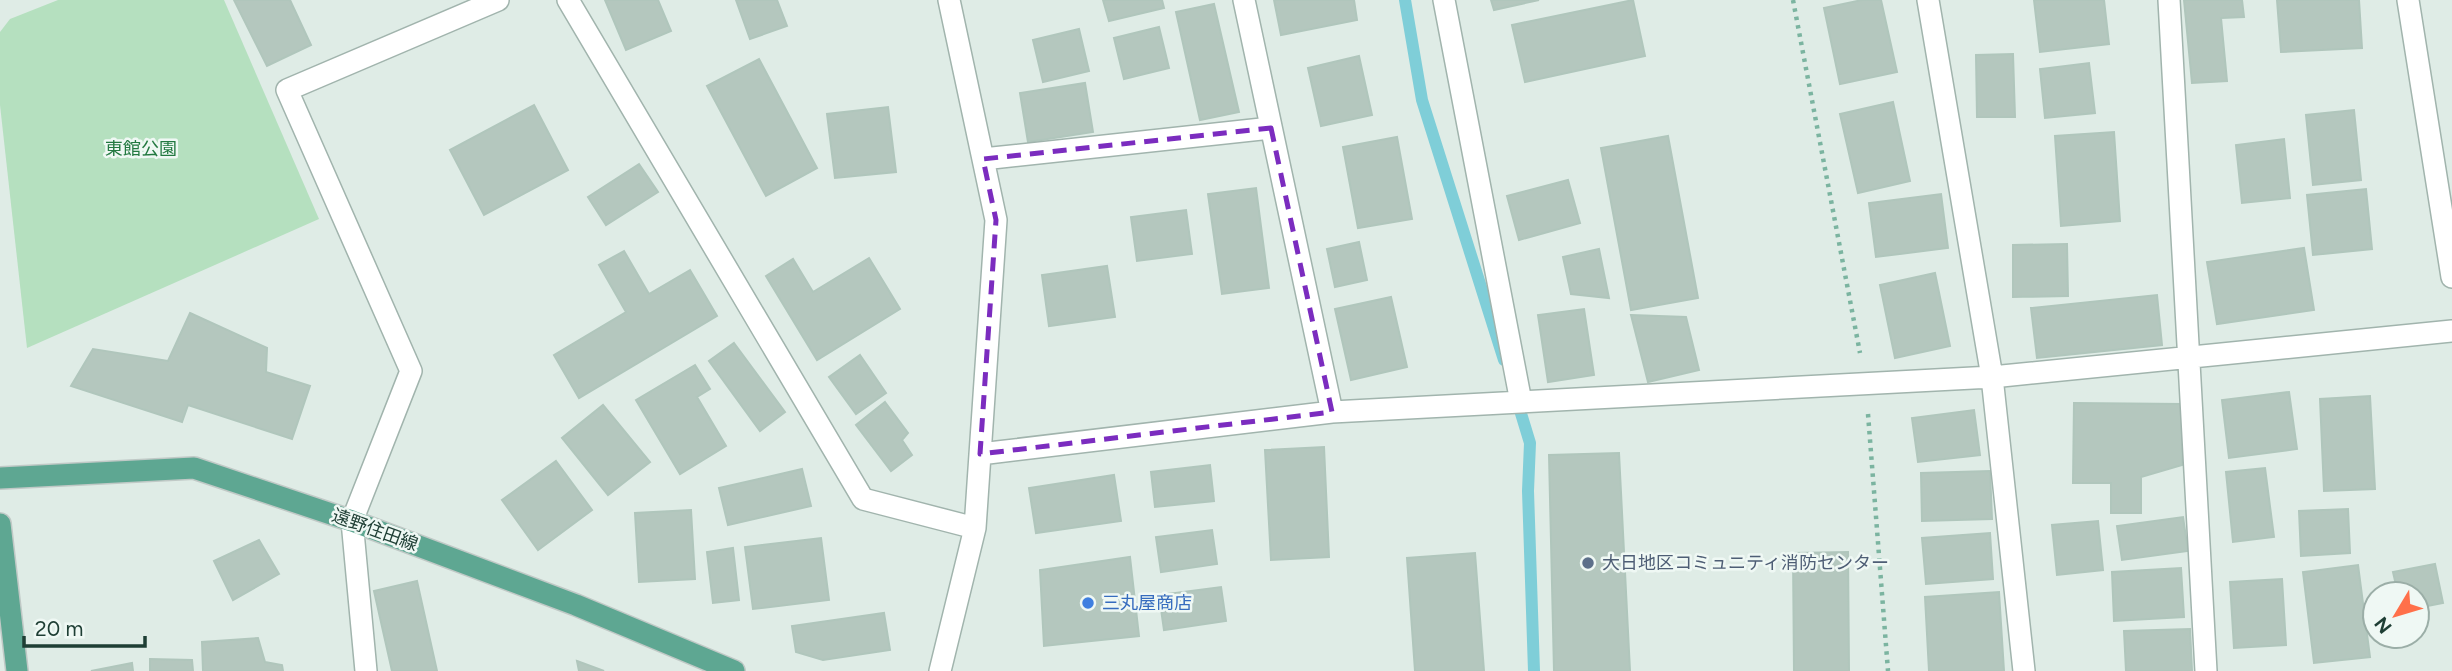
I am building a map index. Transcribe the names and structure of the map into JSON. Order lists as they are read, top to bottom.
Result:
{
  "streets": {
    "main road": ["遠野住田線"]
  },
  "parks": ["東館公園"],
  "places": ["大日地区コミュニティ消防センター", "三丸屋商店"],
  "scale_bar": "20 m",
  "north": "bottom left"
}
